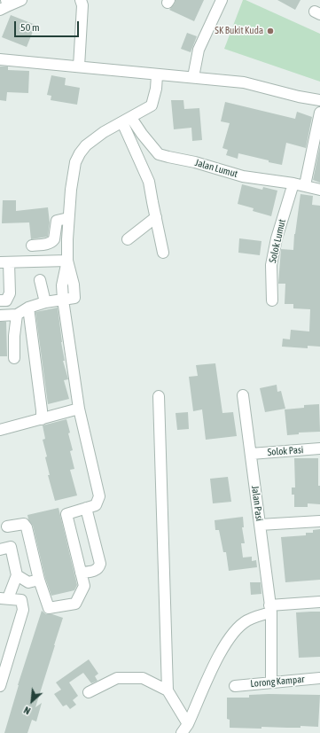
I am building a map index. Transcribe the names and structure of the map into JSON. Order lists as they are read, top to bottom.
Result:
{
  "streets": {
    "street": [
      "Jalan Lumut",
      "Solok Lumut",
      "Solok Pasi",
      "Jalan Pasi",
      "Lorong Kampar"
    ]
  },
  "crossings": [
    ["Jalan Lumut", "Solok Lumut"],
    ["Solok Pasi", "Jalan Pasi"],
    ["Jalan Pasi", "Lorong Kampar"]
  ],
  "places": ["SK Bukit Kuda"],
  "scale_bar": "50 m",
  "north": "bottom left"
}
